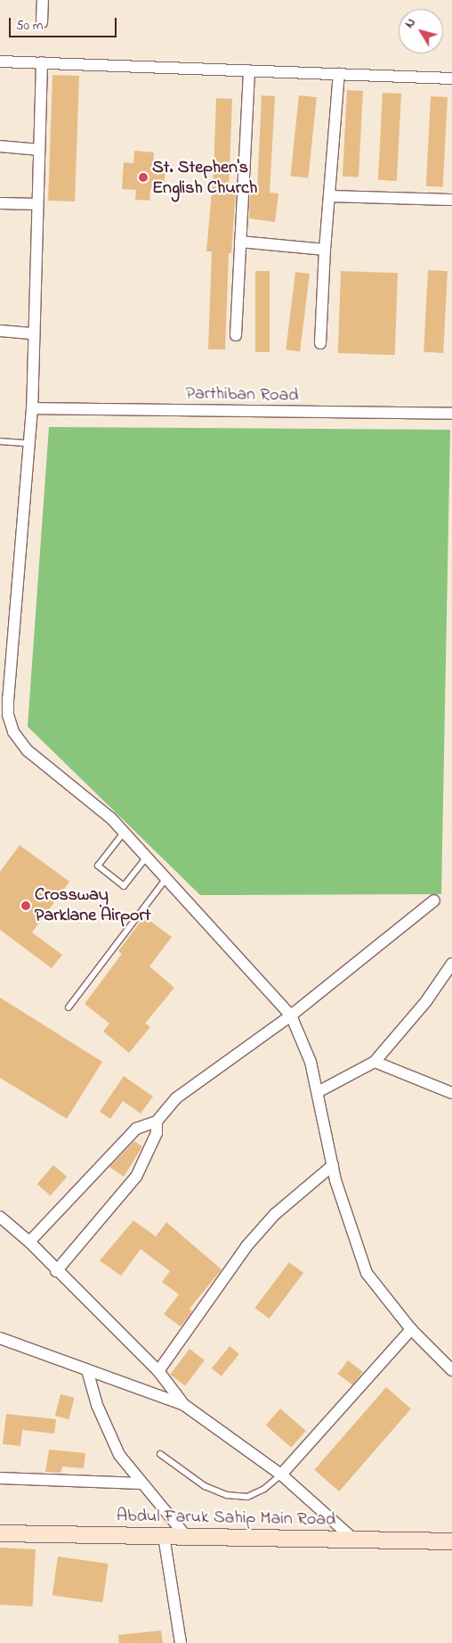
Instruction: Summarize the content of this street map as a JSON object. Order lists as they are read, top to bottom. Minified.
{"streets":{"street":["Parthiban Road","Abdul Faruk Sahip Main Road"]},"places":["St. Stephen's English Church","Crossway Parklane Airport"],"scale_bar":"50 m","north":"top left"}
